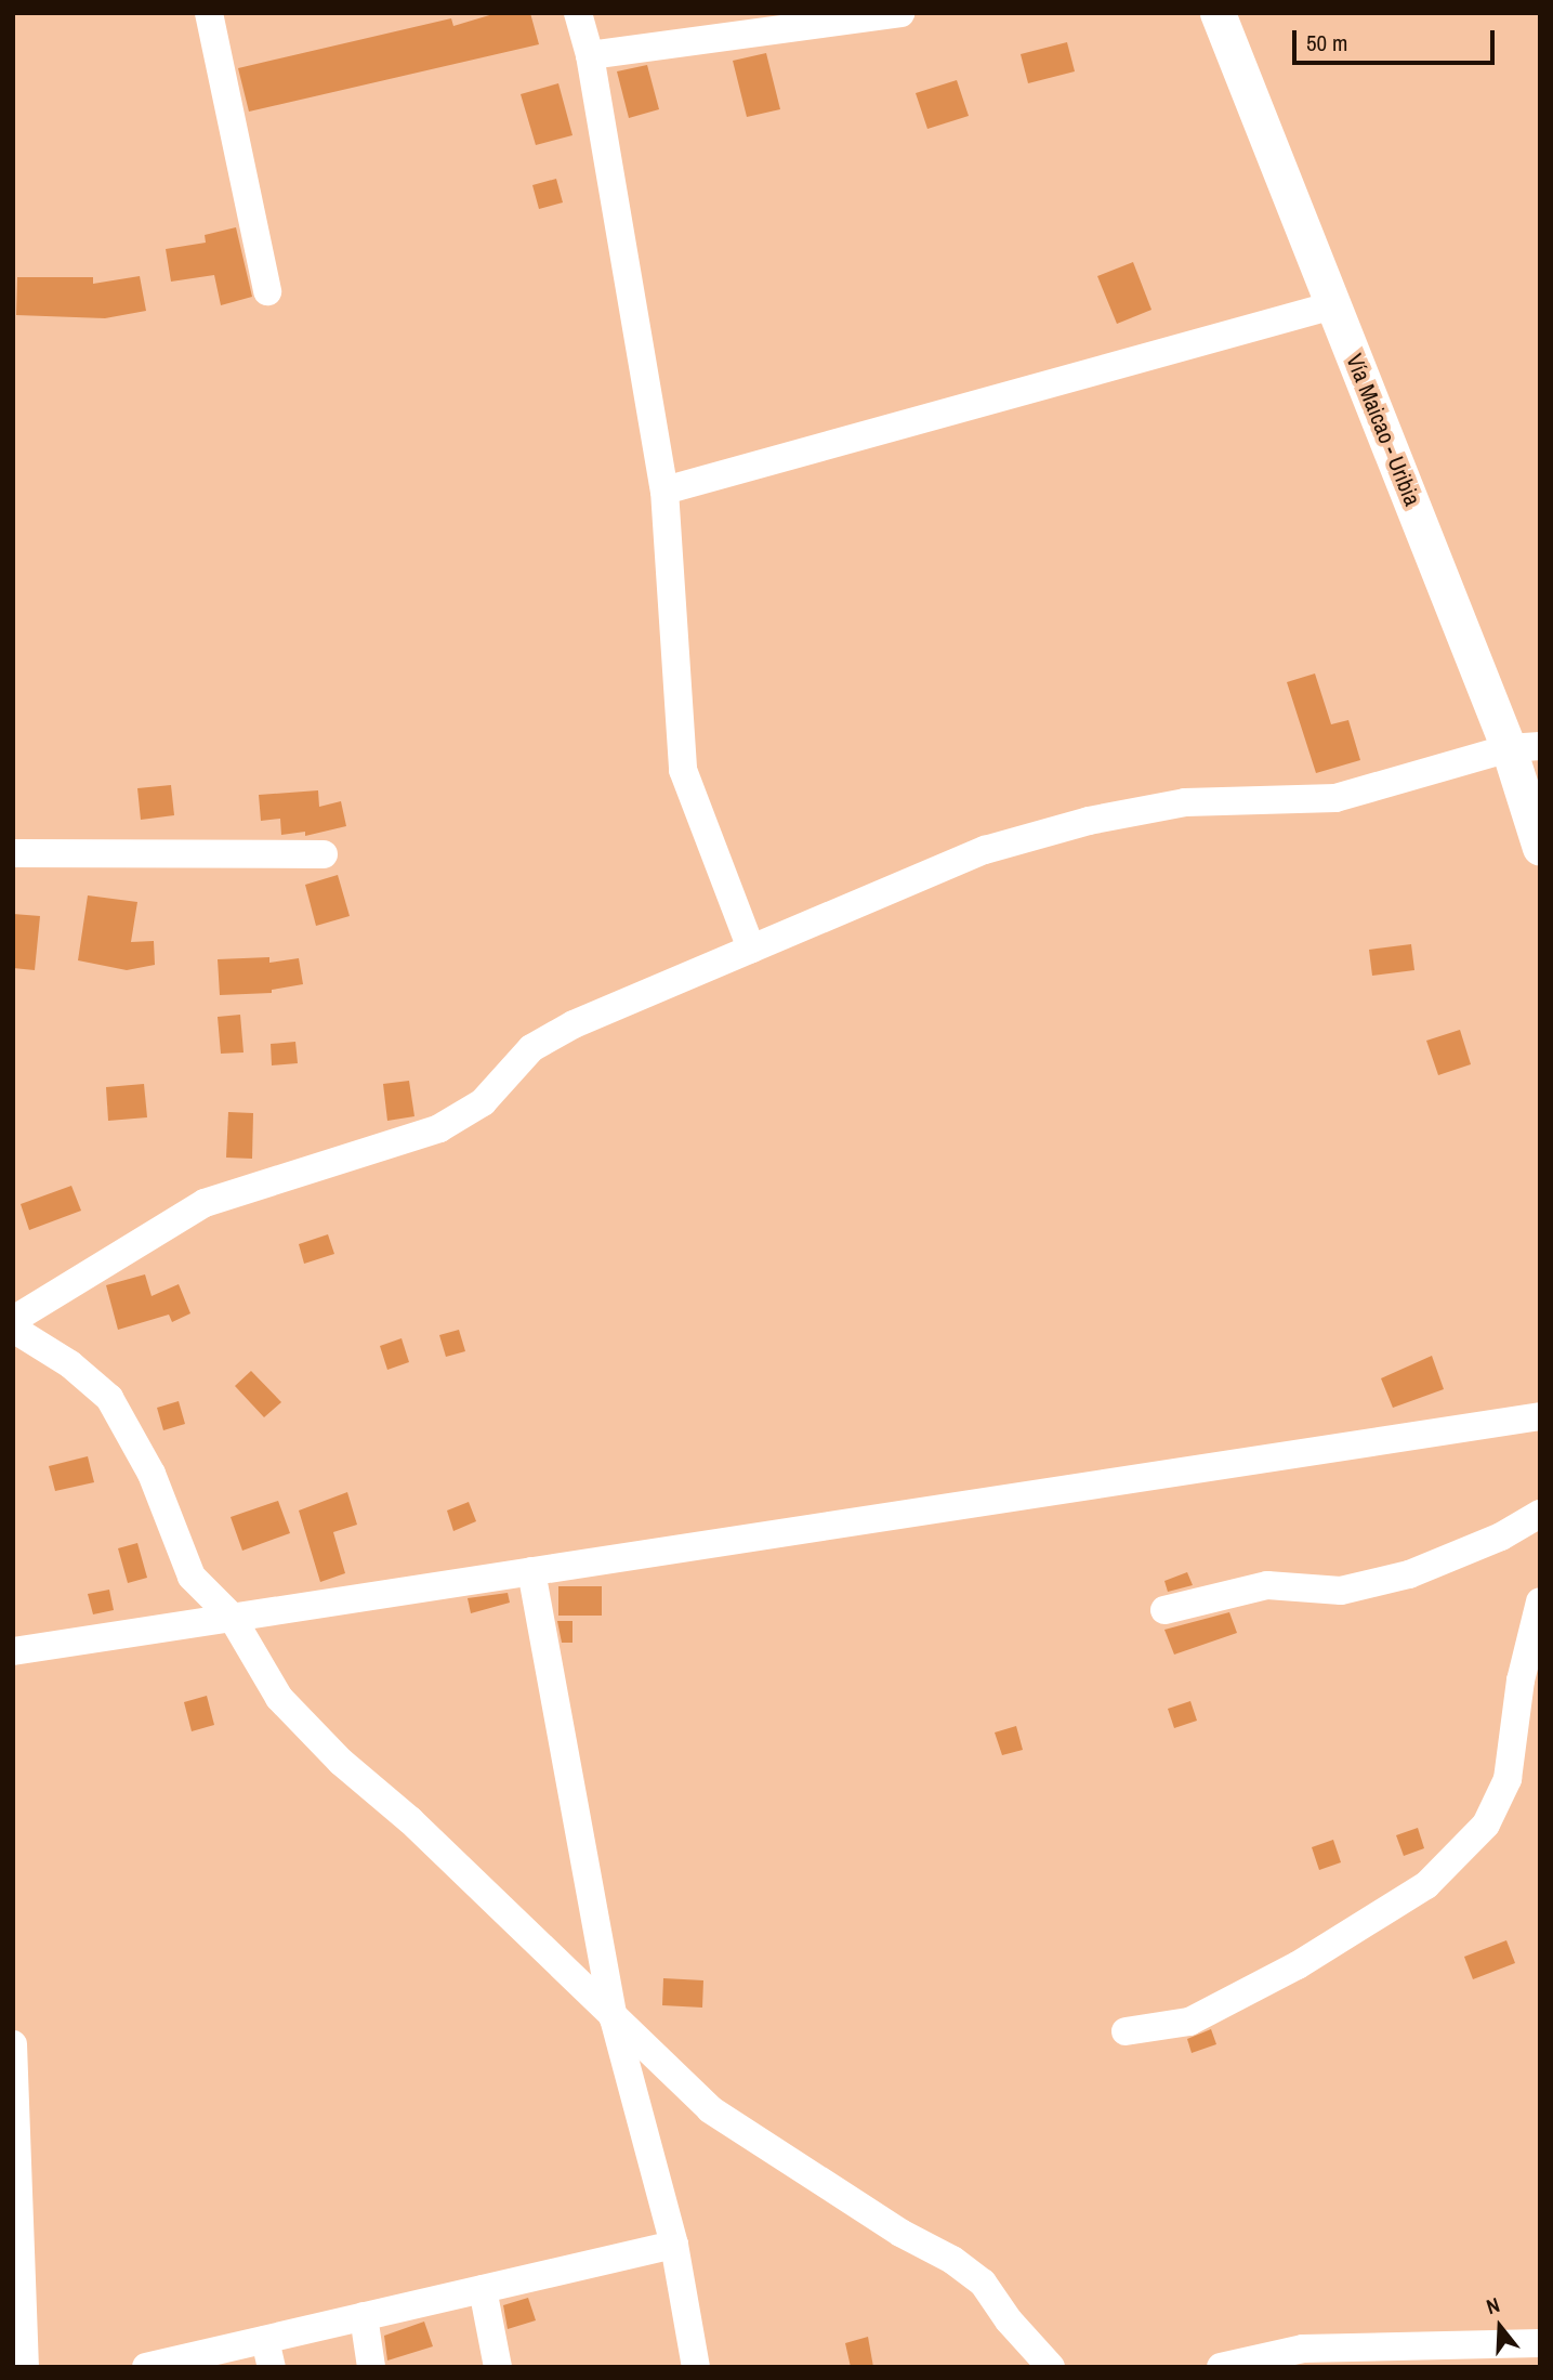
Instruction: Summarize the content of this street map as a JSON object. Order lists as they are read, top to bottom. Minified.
{"streets":{"street":["Vía Maicao - Uribia"]},"scale_bar":"50 m","north":"top"}
